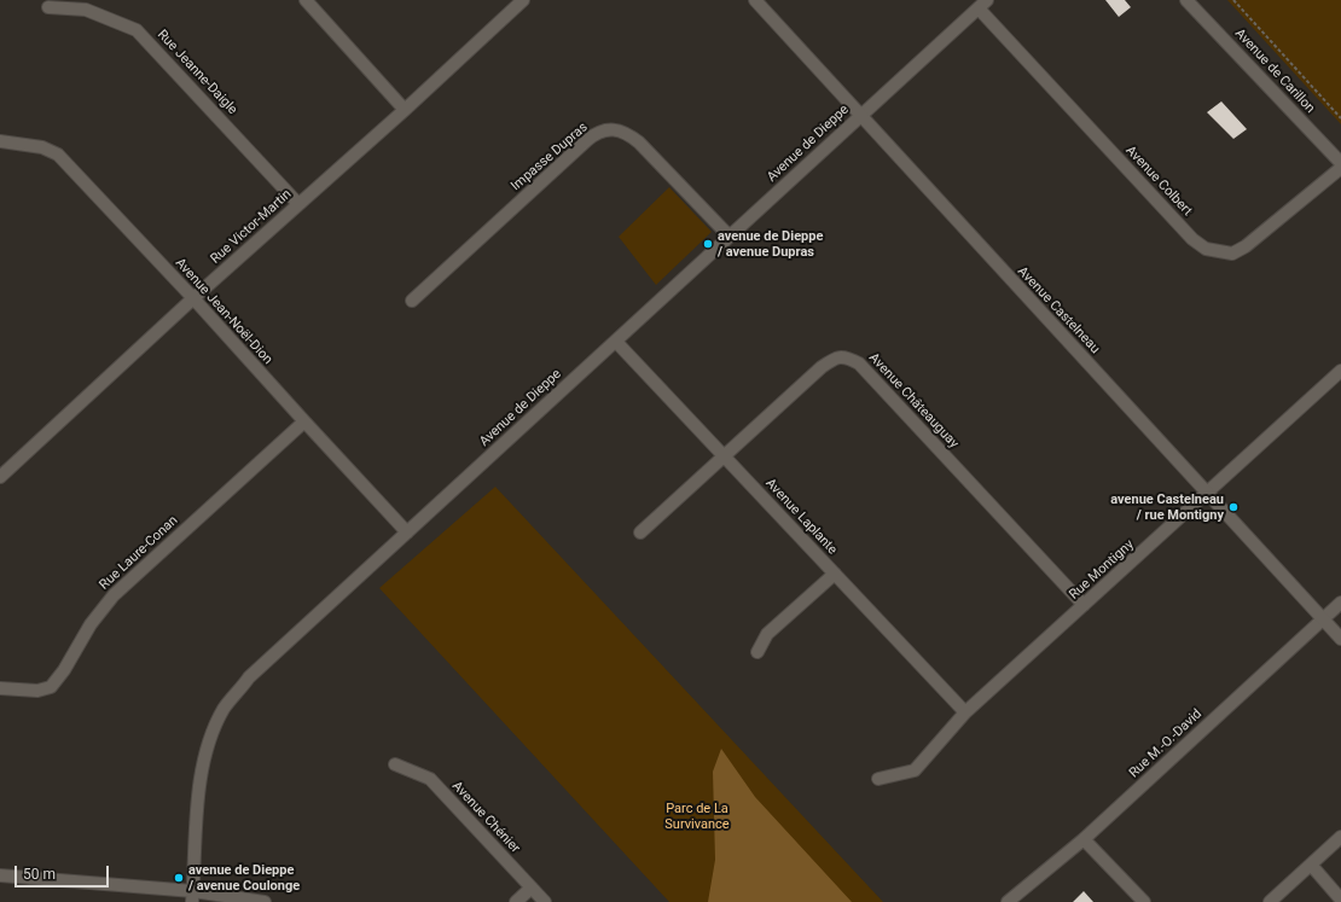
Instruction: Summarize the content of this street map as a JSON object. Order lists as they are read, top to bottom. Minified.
{"streets":{"street":["Avenue de Carillon","Rue Jeanne-Daigle","Avenue de Dieppe","Impasse Dupras","Avenue Colbert","Rue Victor-Martin","Avenue Castelneau","Avenue Jean-Noël-Dion","Avenue Châteauguay","Avenue Laplante","Rue Laure-Conan","Rue Montigny","Rue M.-O.-David","Avenue Chénier"]},"crossings":[["Rue Jeanne-Daigle","Rue Victor-Martin"],["Avenue de Dieppe","Impasse Dupras"],["Avenue de Dieppe","Avenue Colbert"],["Avenue de Dieppe","Avenue Castelneau"],["Avenue de Dieppe","Avenue Jean-Noël-Dion"],["Avenue de Dieppe","Avenue Laplante"],["Rue Victor-Martin","Avenue Jean-Noël-Dion"],["Avenue Castelneau","Rue Montigny"],["Avenue Castelneau","Rue M.-O.-David"],["Avenue Jean-Noël-Dion","Rue Laure-Conan"],["Avenue Châteauguay","Avenue Laplante"],["Avenue Châteauguay","Rue Montigny"],["Avenue Laplante","Rue Montigny"]],"parks":["Parc de La Survivance"],"places":["avenue de Dieppe / avenue Dupras","avenue Castelneau / rue Montigny","avenue de Dieppe / avenue Coulonge"],"scale_bar":"50 m"}
